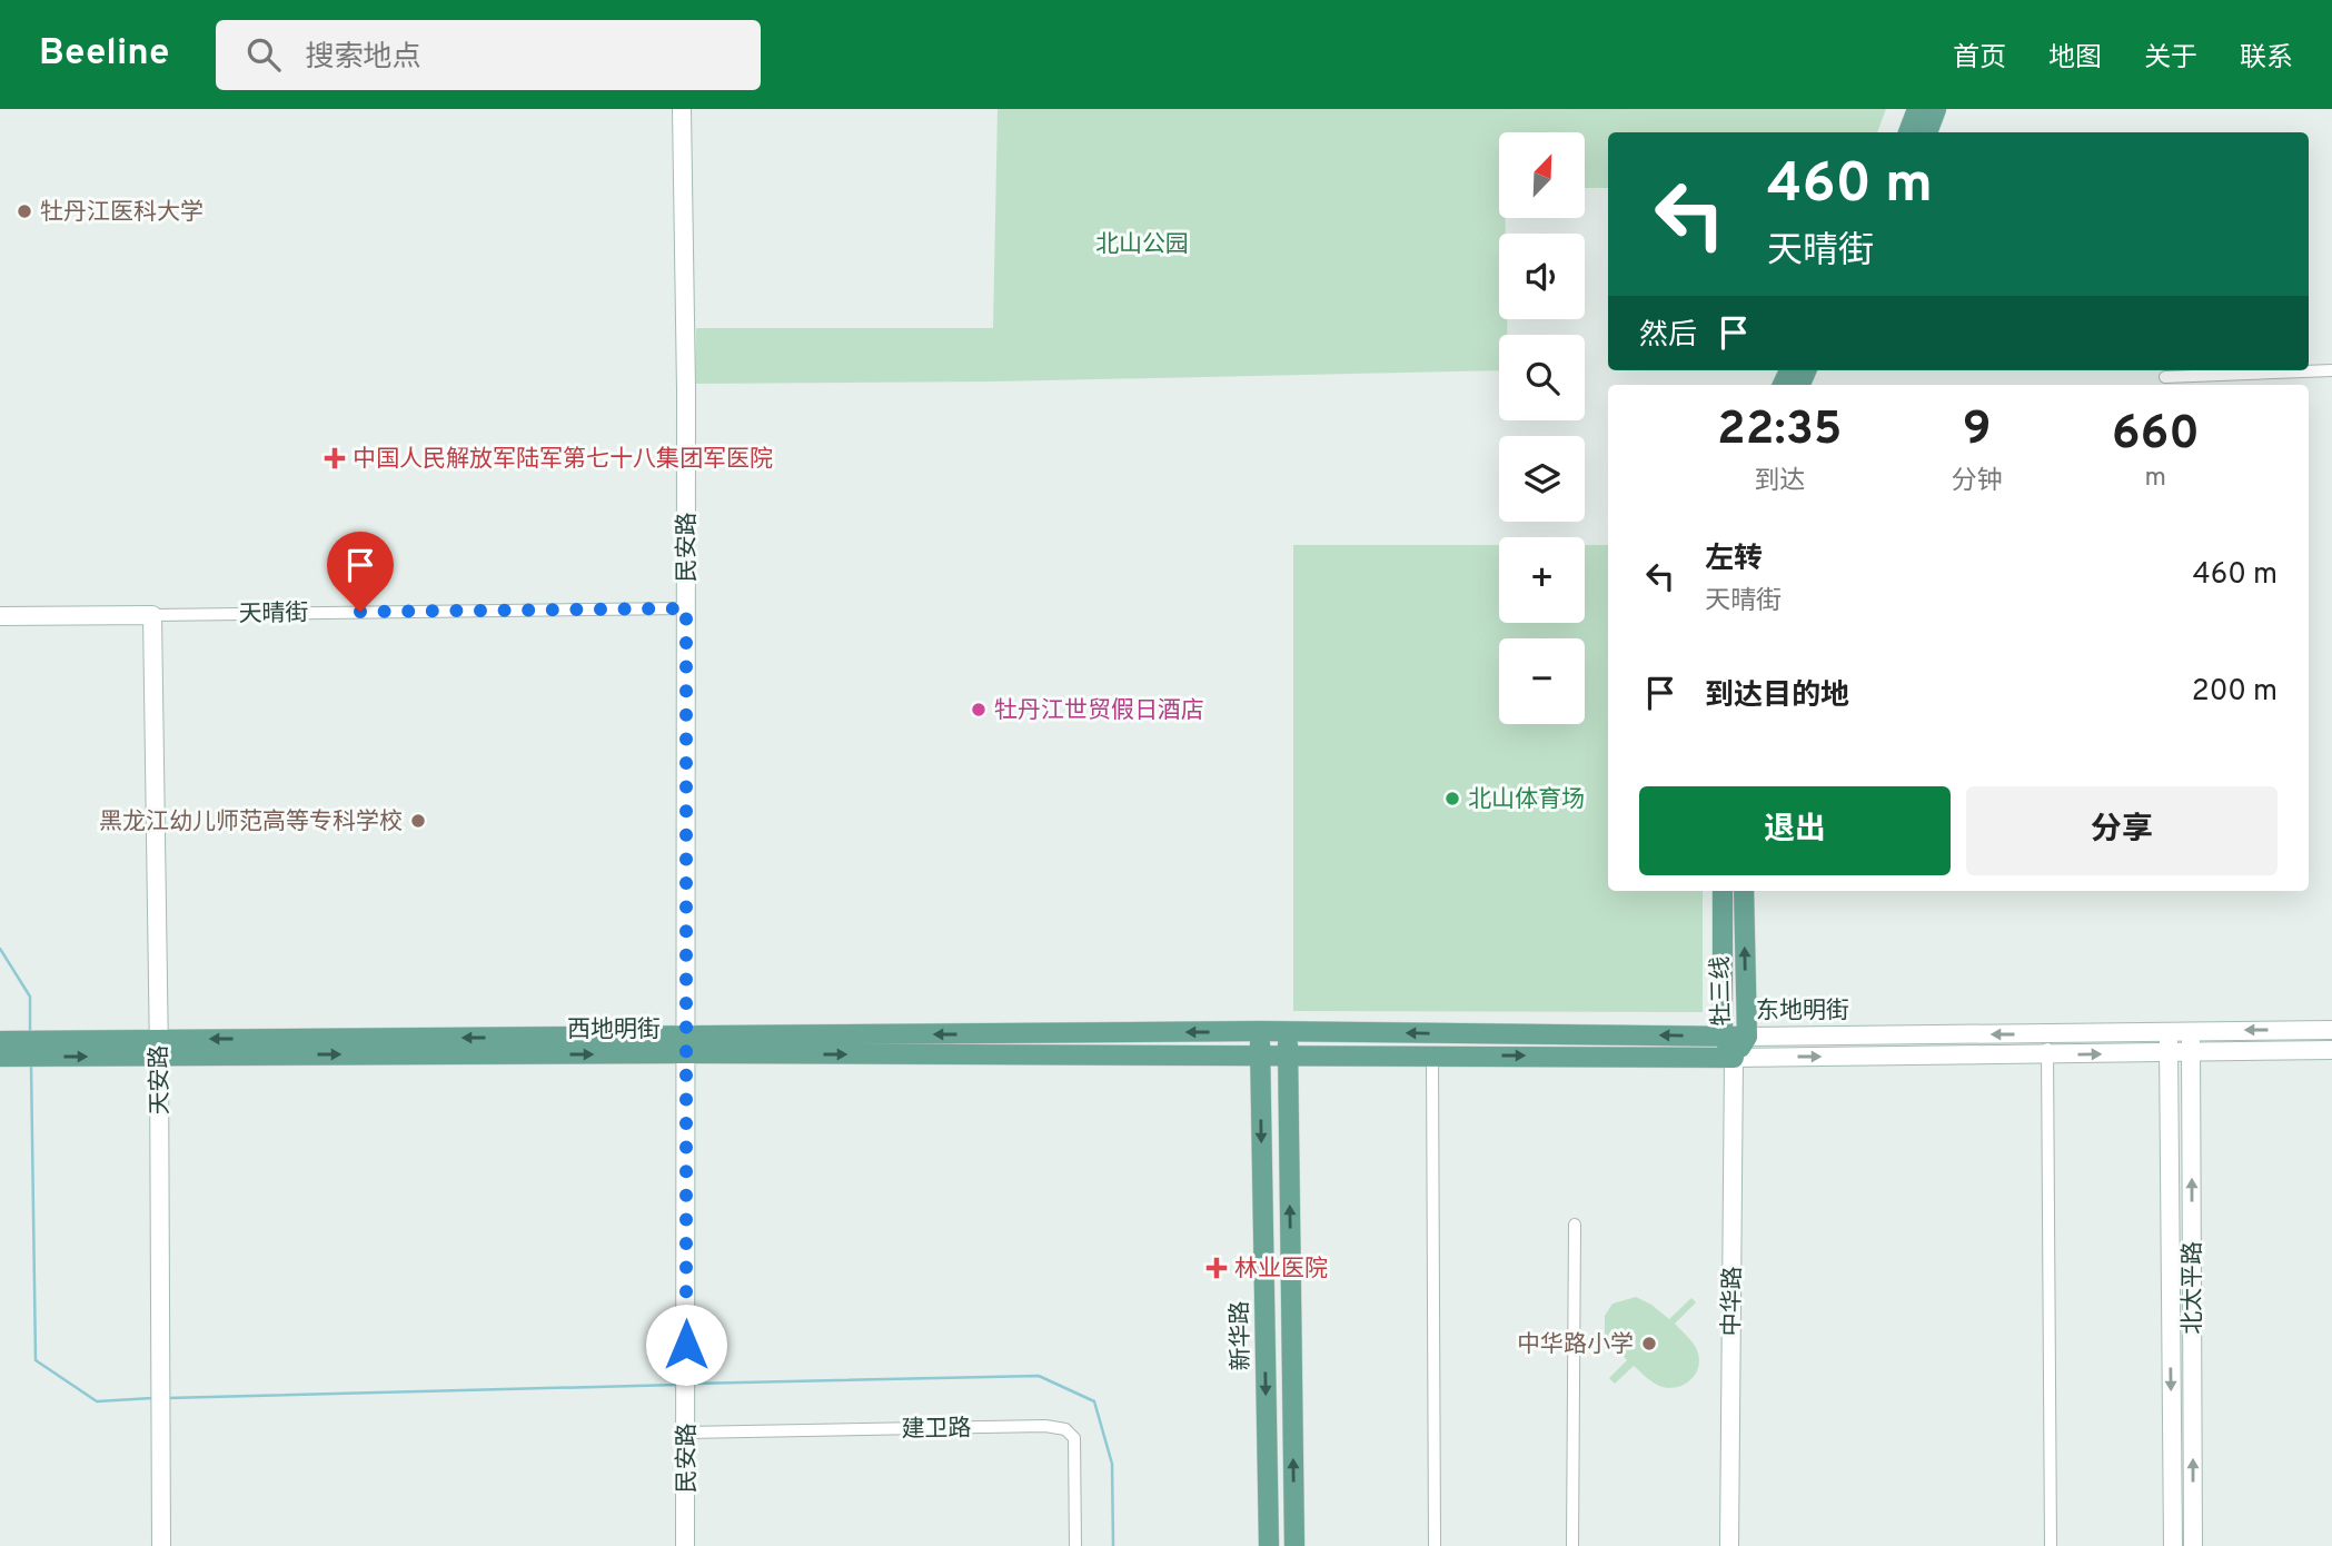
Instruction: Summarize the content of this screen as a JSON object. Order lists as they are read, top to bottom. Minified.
{"streets":{"main road":["牡三线","东地明街","西地明街","新华路"],"street":["民安路","天晴街","天安路","北太平路","中华路","建卫路"]},"crossings":[["民安路","天晴街"],["民安路","西地明街"],["民安路","建卫路"],["天晴街","天安路"],["牡三线","东地明街"],["牡三线","中华路"],["东地明街","西地明街"],["东地明街","北太平路"],["东地明街","中华路"],["东地明街","新华路"],["西地明街","天安路"],["西地明街","新华路"]],"parks":["北山公园"],"places":{"other":["牡丹江医科大学","牡丹江世贸假日酒店","北山体育场","黑龙江幼儿师范高等专科学校","中华路小学"],"health":["中国人民解放军陆军第七十八集团军医院","林业医院"]},"north":"top right","page":{"header":"Beeline","search":"搜索地点","nav":["首页","地图","关于","联系"],"map_buttons":["+","−"],"turn":["460 m","天晴街"],"then":"然后","eta":["22:35","到达","9","分钟","660","m"],"list":[{"name":"左转","note":"天晴街","value":"460 m"},{"name":"到达目的地","value":"200 m"}],"buttons":["退出","分享"]}}
